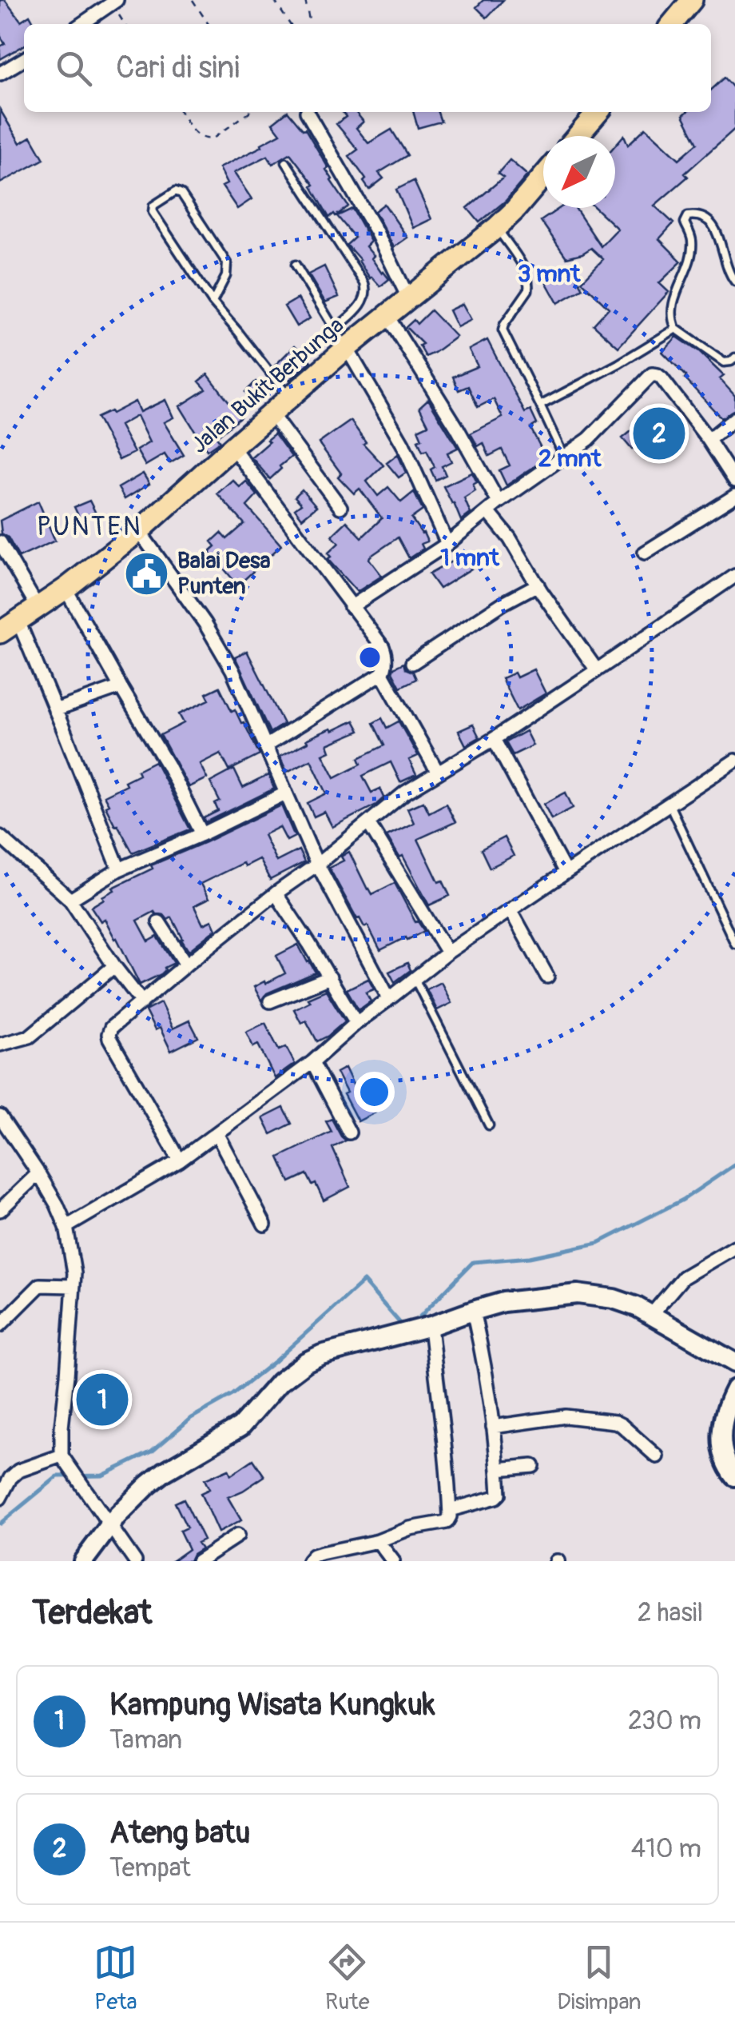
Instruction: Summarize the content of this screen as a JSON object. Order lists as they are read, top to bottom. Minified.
{"streets":{"main road":["Jalan Bukit Berbunga"]},"districts":["PUNTEN"],"places":{"public building":["Balai Desa Punten"]},"north":"bottom left","page":{"search":"Cari di sini","pins":["2","1"],"heading":["Terdekat","2 hasil"],"list":[{"mark":"1","name":"Kampung Wisata Kungkuk","note":"Taman","value":"230 m"},{"mark":"2","name":"Ateng batu","note":"Tempat","value":"410 m"}],"nav":["Peta","Rute","Disimpan"]},"rings":["3 mnt","2 mnt","1 mnt"]}
